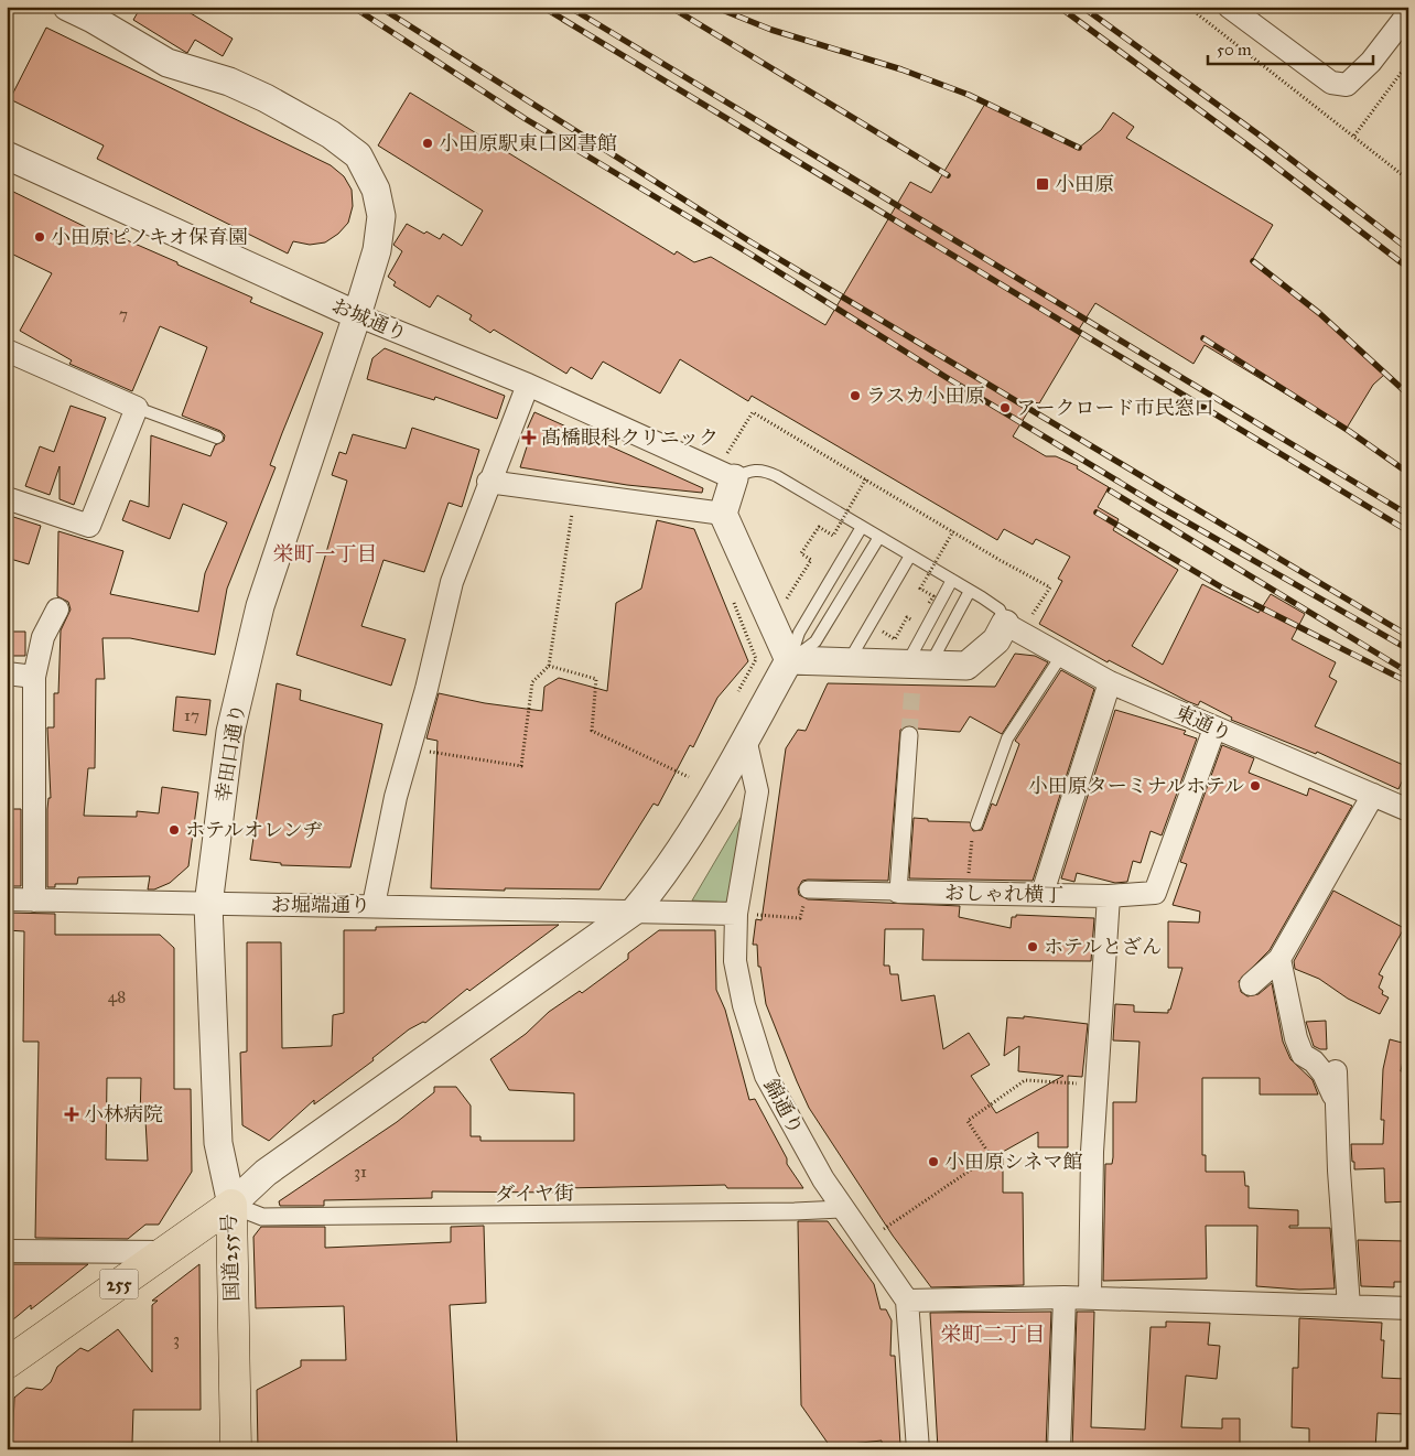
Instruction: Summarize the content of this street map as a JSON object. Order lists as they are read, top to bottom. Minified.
{"streets":{"highway":["国道255号","255"],"street":["お城通り","東通り","幸田口通り","おしゃれ横丁","お堀端通り","錦通り","ダイヤ街"]},"crossings":[["お城通り","幸田口通り"],["東通り","おしゃれ横丁"],["幸田口通り","お堀端通り"],["幸田口通り","ダイヤ街"],["幸田口通り","国道255号"],["お堀端通り","錦通り"],["錦通り","ダイヤ街"],["ダイヤ街","国道255号"]],"districts":["栄町一丁目","栄町二丁目"],"places":{"other":["小田原駅東口図書館","小田原ピノキオ保育園","ラスカ小田原","アークロード市民窓口","小田原ターミナルホテル","ホテルオレンヂ","ホテルとざん","小田原シネマ館"],"transit":["小田原"],"health":["髙橋眼科クリニック","小林病院"]},"house_numbers":["7","17","48","31","3"],"scale_bar":"50 m"}
